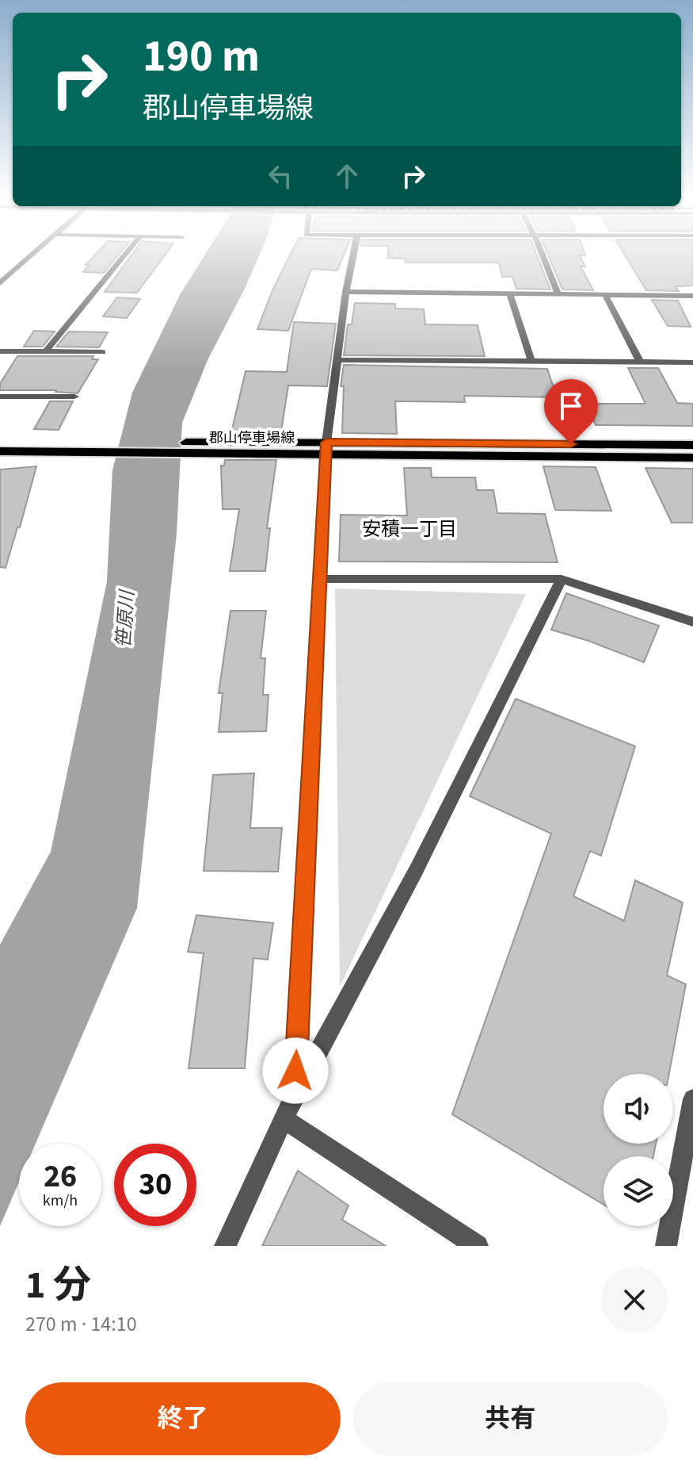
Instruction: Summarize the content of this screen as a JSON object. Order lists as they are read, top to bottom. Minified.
{"streets":{"main road":["郡山停車場線"]},"districts":["安積一丁目"],"water":["笹原川"],"page":{"turn":["190 m","郡山停車場線"],"speed":"26 km/h","limit":"30","heading":["1 分","270 m · 14:10"],"buttons":["終了","共有"]}}
